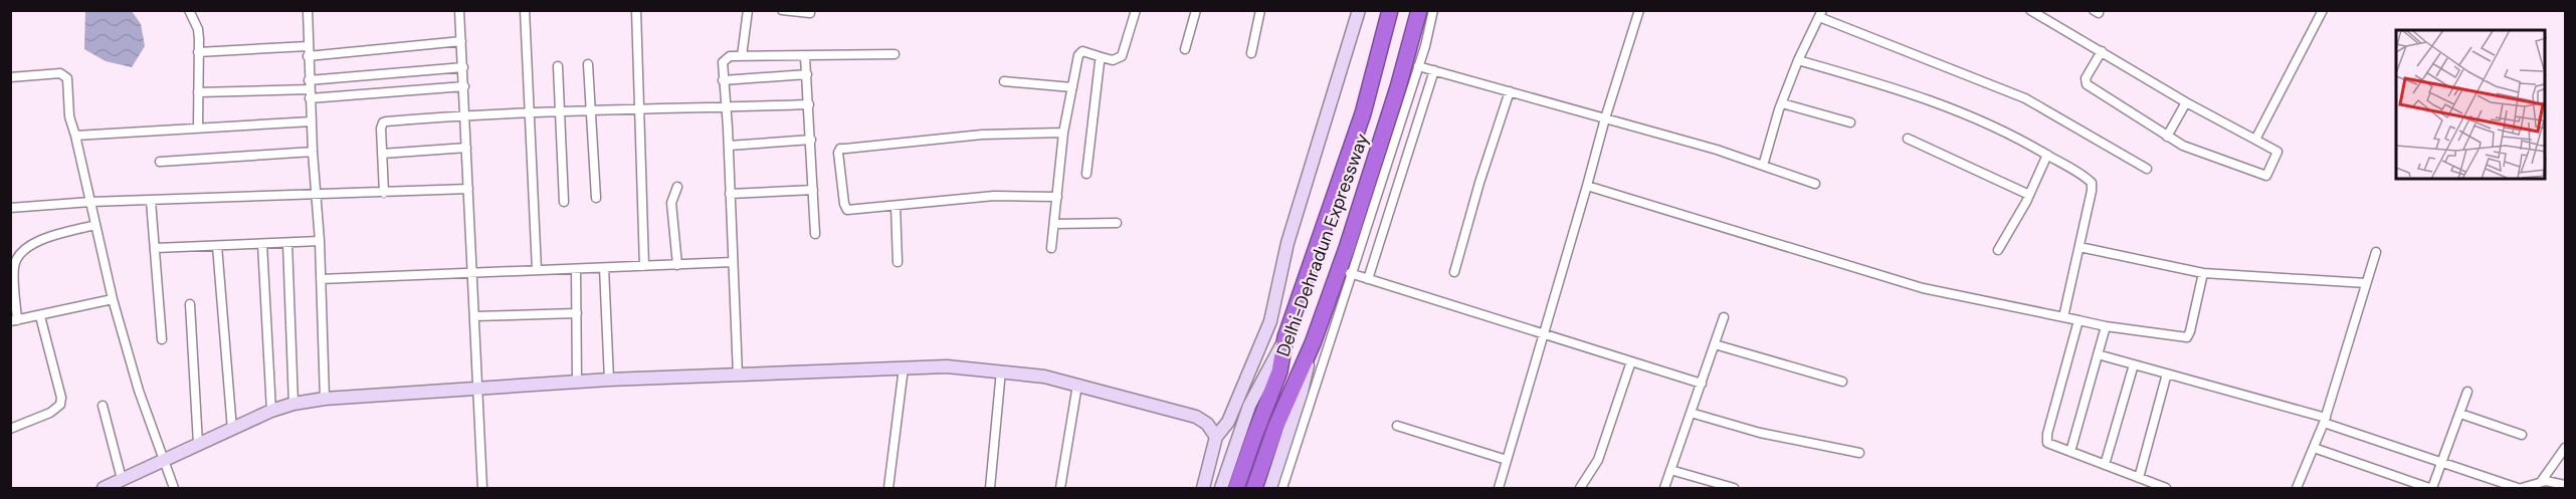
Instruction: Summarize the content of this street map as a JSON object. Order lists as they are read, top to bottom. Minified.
{"streets":{"highway":["Delhi-Dehradun Expressway"]}}
